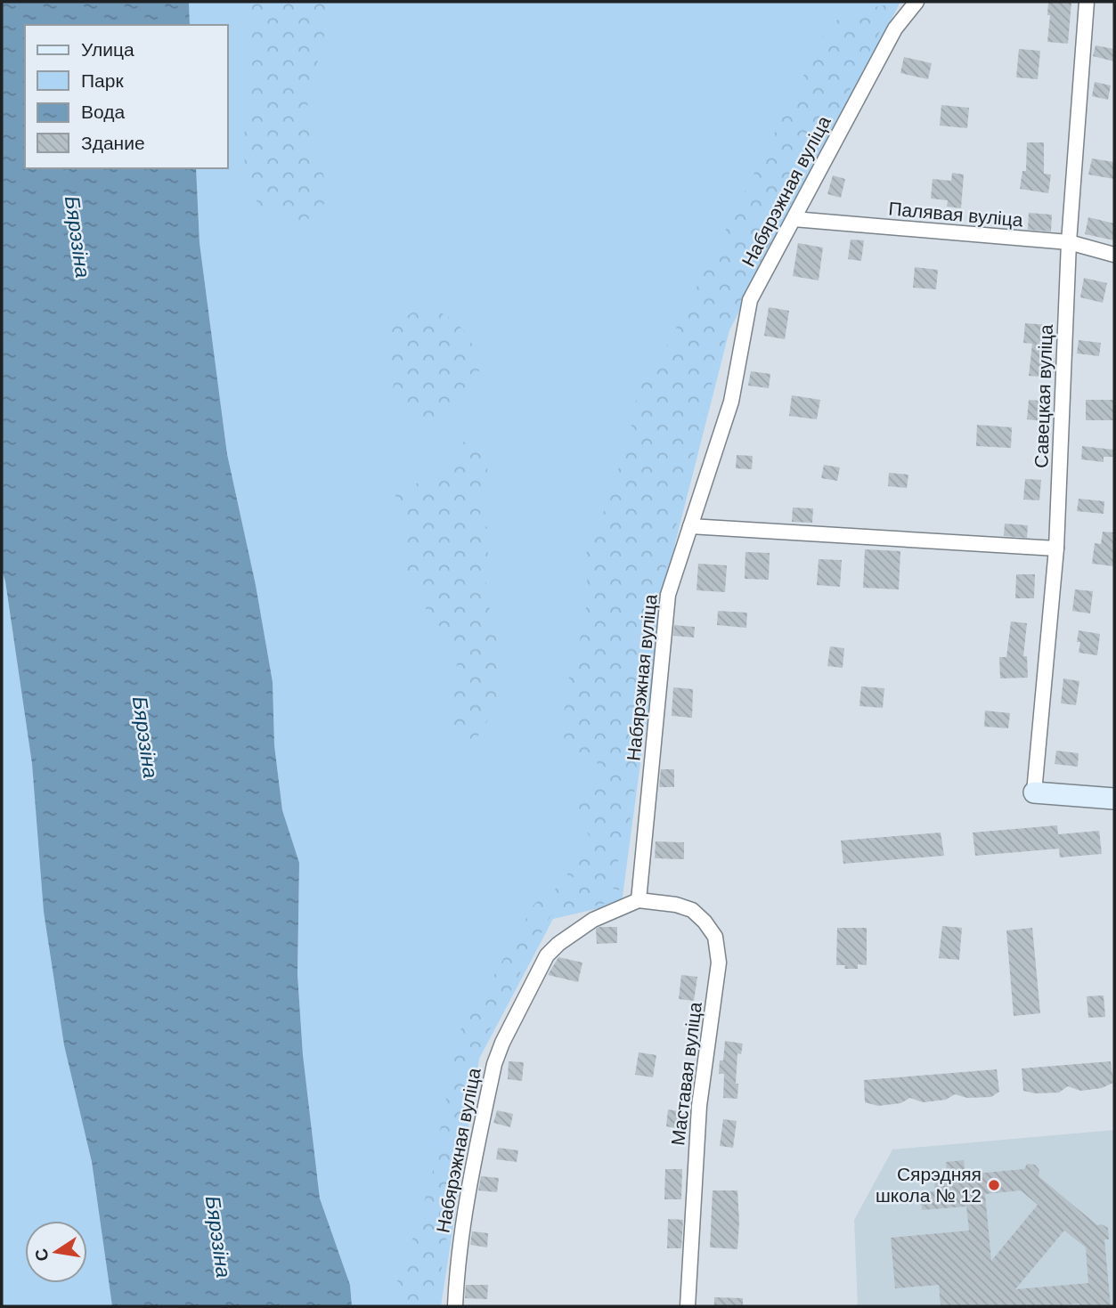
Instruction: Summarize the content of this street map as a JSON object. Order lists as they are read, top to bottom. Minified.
{"streets":{"street":["Набярэжная вуліца","Палявая вуліца","Савецкая вуліца","Маставая вуліца"]},"crossings":[["Набярэжная вуліца","Палявая вуліца"],["Набярэжная вуліца","Маставая вуліца"],["Палявая вуліца","Савецкая вуліца"]],"water":["Бярэзіна"],"places":["Сярэдняя школа № 12"],"legend":["Улица","Парк","Вода","Здание"],"north":"left"}
